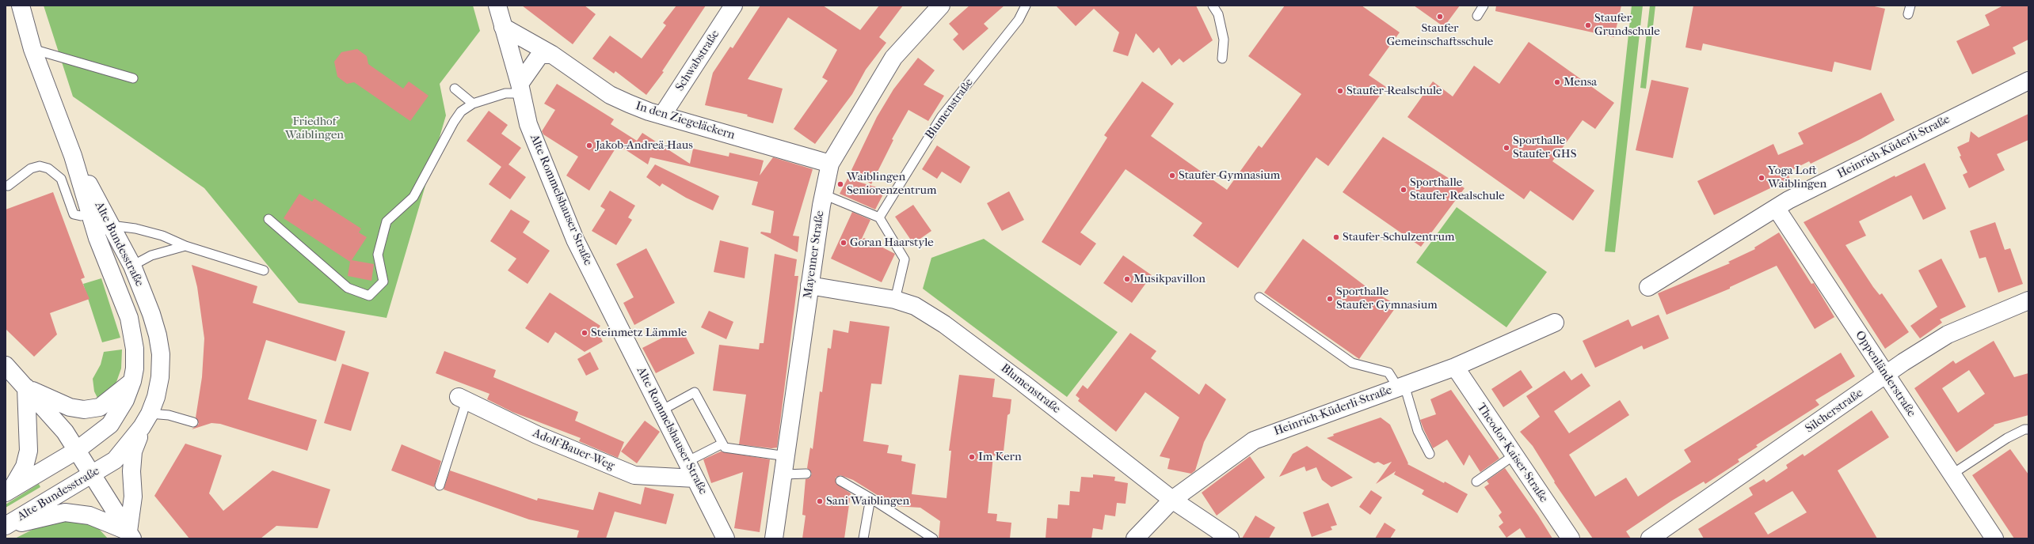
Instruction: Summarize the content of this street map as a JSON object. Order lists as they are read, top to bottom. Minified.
{"streets":{"street":["Schwabstraße","Blumenstraße","In den Ziegeläckern","Heinrich-Küderli-Straße","Alte Rommelshauser Straße","Alte Bundesstraße","Mayenner Straße","Oppenländerstraße","Silcherstraße","Adolf-Bauer-Weg","Theodor-Kaiser-Straße"]},"crossings":[["Schwabstraße","In den Ziegeläckern"],["Blumenstraße","Heinrich-Küderli-Straße"],["Blumenstraße","Mayenner Straße"],["In den Ziegeläckern","Alte Rommelshauser Straße"],["In den Ziegeläckern","Mayenner Straße"],["Heinrich-Küderli-Straße","Oppenländerstraße"],["Heinrich-Küderli-Straße","Theodor-Kaiser-Straße"],["Alte Rommelshauser Straße","Adolf-Bauer-Weg"],["Oppenländerstraße","Silcherstraße"]],"parks":["Friedhof Waiblingen"],"places":["Staufer Gemeinschaftsschule","Staufer Grundschule","Mensa","Staufer-Realschule","Jakob-Andreä-Haus","Sporthalle Staufer GHS","Staufer-Gymnasium","Yoga Loft Waiblingen","Waiblingen Seniorenzentrum","Sporthalle Staufer Realschule","Staufer-Schulzentrum","Goran Haarstyle","Musikpavillon","Sporthalle Staufer Gymnasium","Steinmetz Lämmle","Im Kern","Sani Waiblingen"]}
